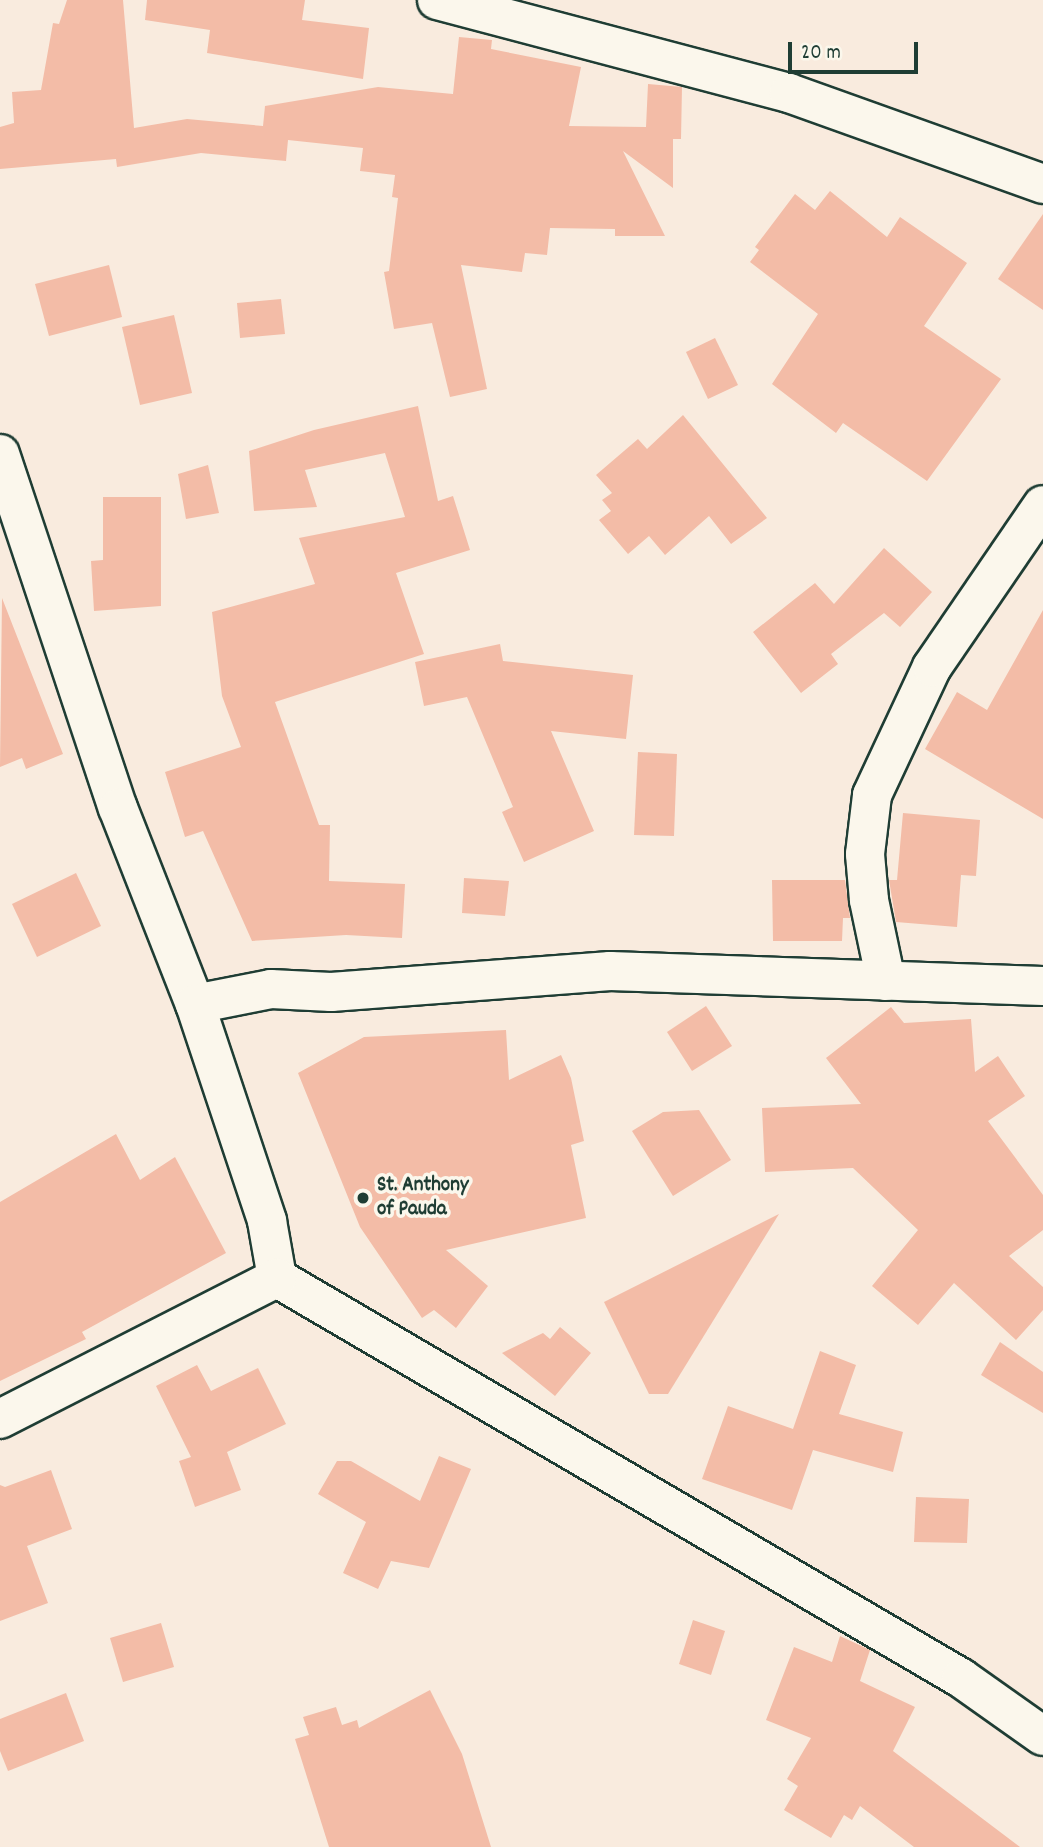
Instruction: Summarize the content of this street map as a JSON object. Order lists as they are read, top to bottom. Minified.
{"places":["St. Anthony of Pauda"],"scale_bar":"20 m"}
